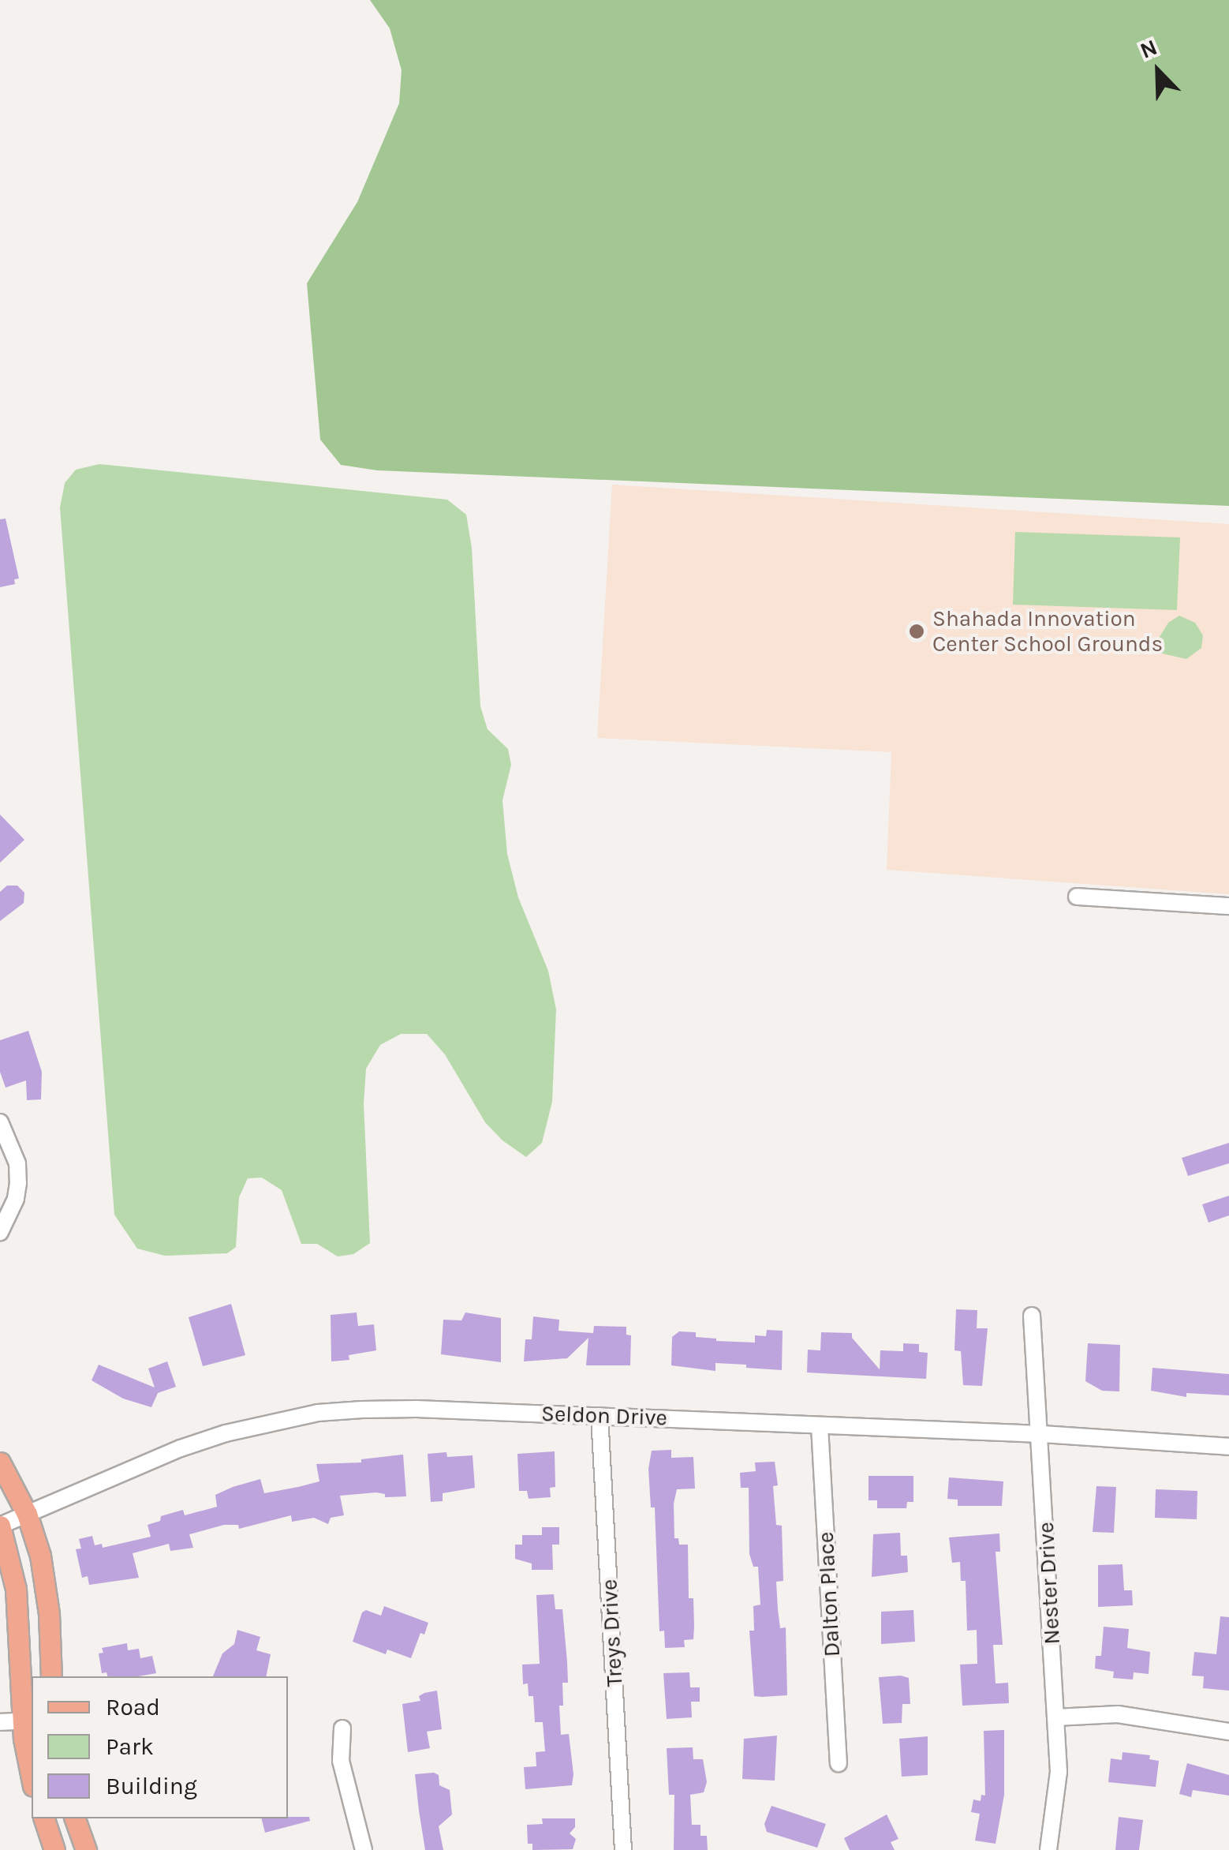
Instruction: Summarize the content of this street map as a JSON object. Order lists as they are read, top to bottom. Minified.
{"streets":{"street":["Seldon Drive","Nester Drive","Dalton Place","Treys Drive"]},"crossings":[["Seldon Drive","Nester Drive"],["Seldon Drive","Dalton Place"],["Seldon Drive","Treys Drive"]],"places":["Shahada Innovation Center School Grounds"],"legend":["Road","Park","Building"],"north":"top left"}
